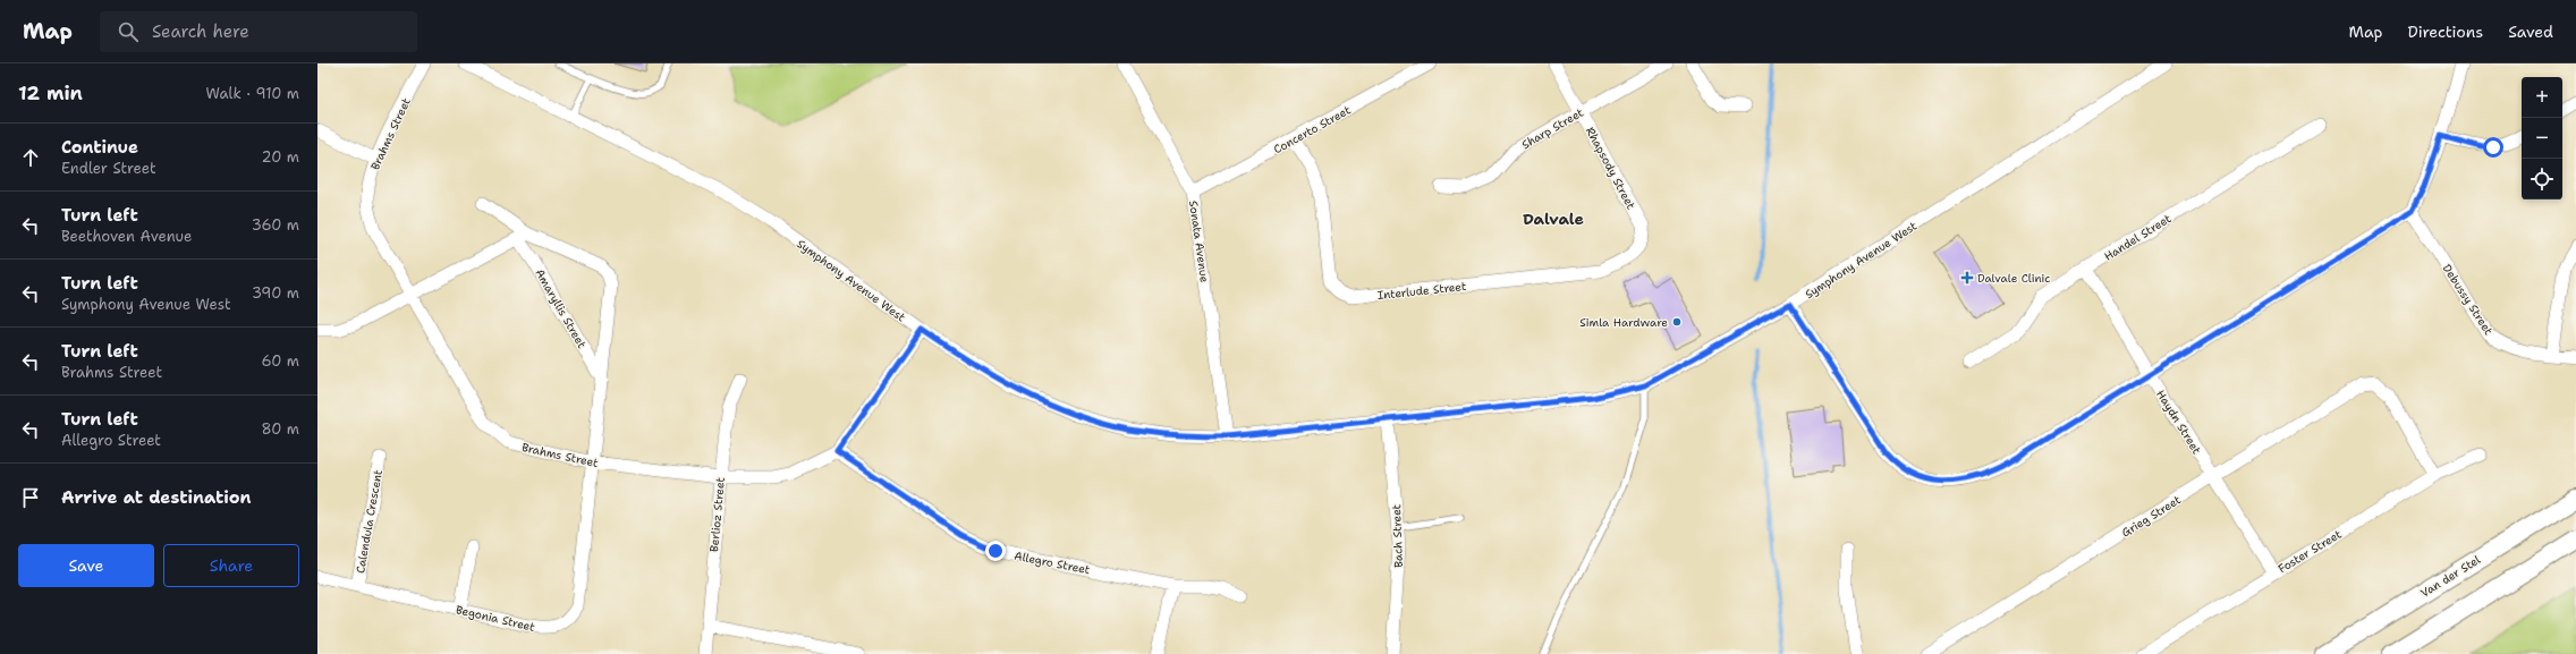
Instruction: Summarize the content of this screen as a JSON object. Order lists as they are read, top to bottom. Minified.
{"streets":{"main road":["Van der Stel"],"street":["Sharp Street","Concerto Street","Brahms Street","Rhapsody Street","Handel Street","Sonata Avenue","Symphony Avenue West","Interlude Street","Debussy Street","Amaryllis Street","Haydn Street","Berlioz Street","Grieg Street","Calendula Crescent","Bach Street","Foster Street","Allegro Street","Begonia Street"]},"crossings":[["Sharp Street","Rhapsody Street"],["Concerto Street","Sonata Avenue"],["Concerto Street","Interlude Street"],["Brahms Street","Symphony Avenue West"],["Brahms Street","Amaryllis Street"],["Brahms Street","Berlioz Street"],["Brahms Street","Allegro Street"],["Brahms Street","Begonia Street"],["Rhapsody Street","Interlude Street"],["Handel Street","Haydn Street"],["Sonata Avenue","Symphony Avenue West"],["Symphony Avenue West","Bach Street"],["Amaryllis Street","Begonia Street"],["Haydn Street","Grieg Street"],["Haydn Street","Foster Street"],["Grieg Street","Foster Street"],["Calendula Crescent","Begonia Street"]],"districts":["Dalvale"],"places":{"health":["Dalvale Clinic"],"other":["Simla Hardware"]},"page":{"header":"Map","search":"Search here","nav":["Map","Directions","Saved"],"heading":["12 min","Walk · 910 m"],"map_buttons":["+","−"],"list":[["Continue","Endler Street","20 m"],["Turn left","Beethoven Avenue","360 m"],["Turn left","Symphony Avenue West","390 m"],["Turn left","Brahms Street","60 m"],["Turn left","Allegro Street","80 m"],"Arrive at destination"],"buttons":["Save","Share"]}}
